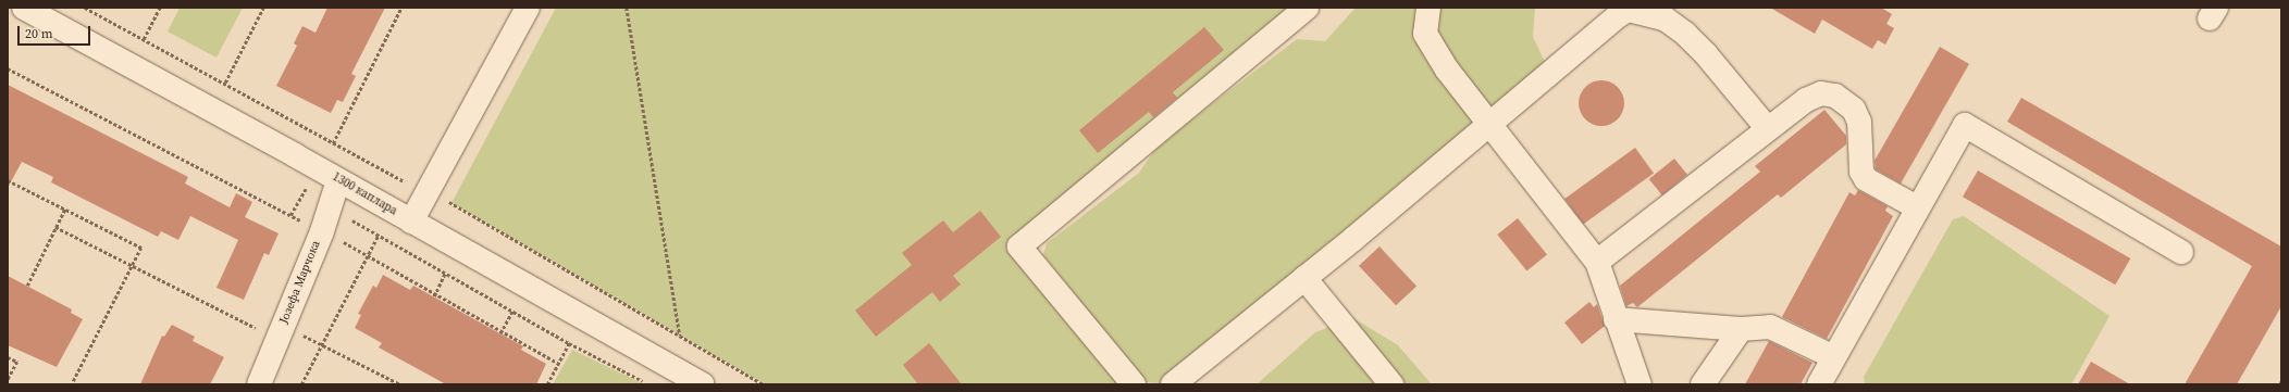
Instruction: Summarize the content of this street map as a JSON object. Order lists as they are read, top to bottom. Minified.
{"streets":{"street":["1300 каплара","Јозефа Марчока"]},"crossings":[["1300 каплара","Јозефа Марчока"]],"scale_bar":"20 m"}
